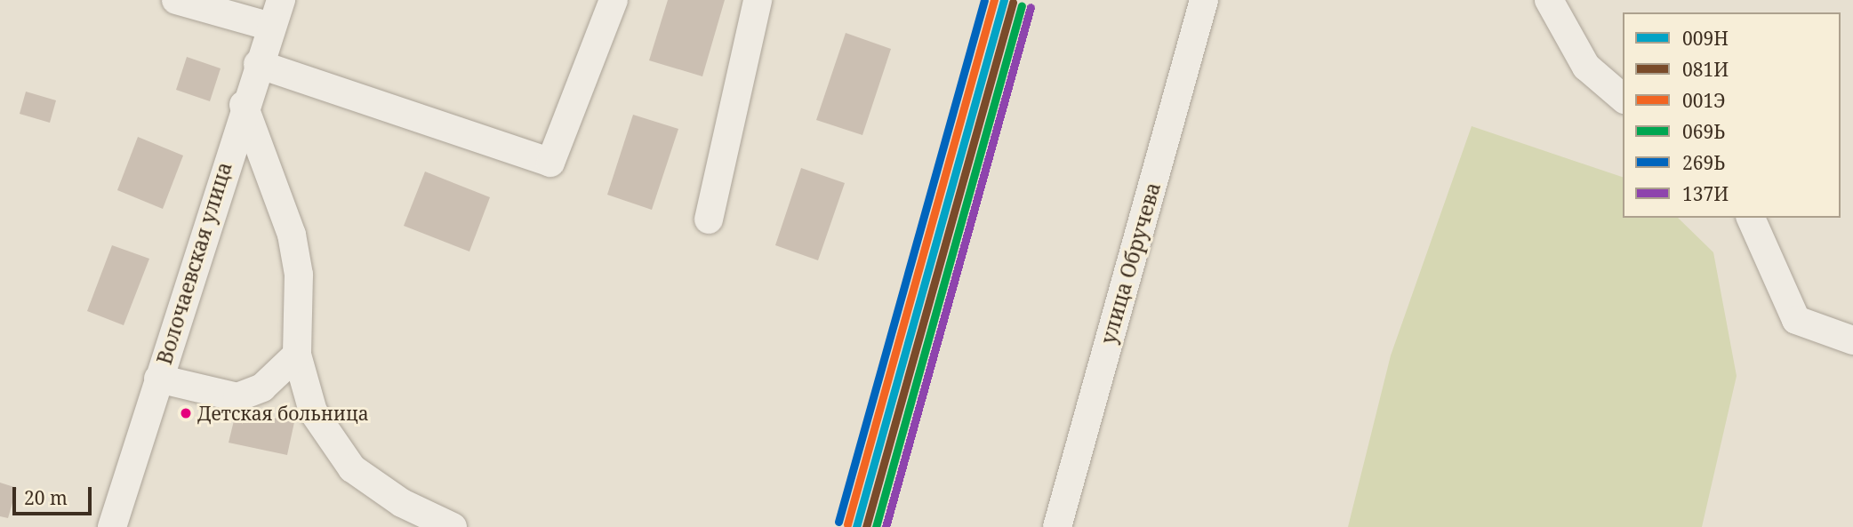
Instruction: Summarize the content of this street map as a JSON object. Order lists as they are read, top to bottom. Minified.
{"streets":{"street":["Волочаевская улица","улица Обручева"]},"places":["Детская больница"],"lines":["transit line 009Н","transit line 001Э","transit line 269Ь","transit line 081И","transit line 069Ь","transit line 137И"],"legend":["009Н","081И","001Э","069Ь","269Ь","137И"],"scale_bar":"20 m"}
